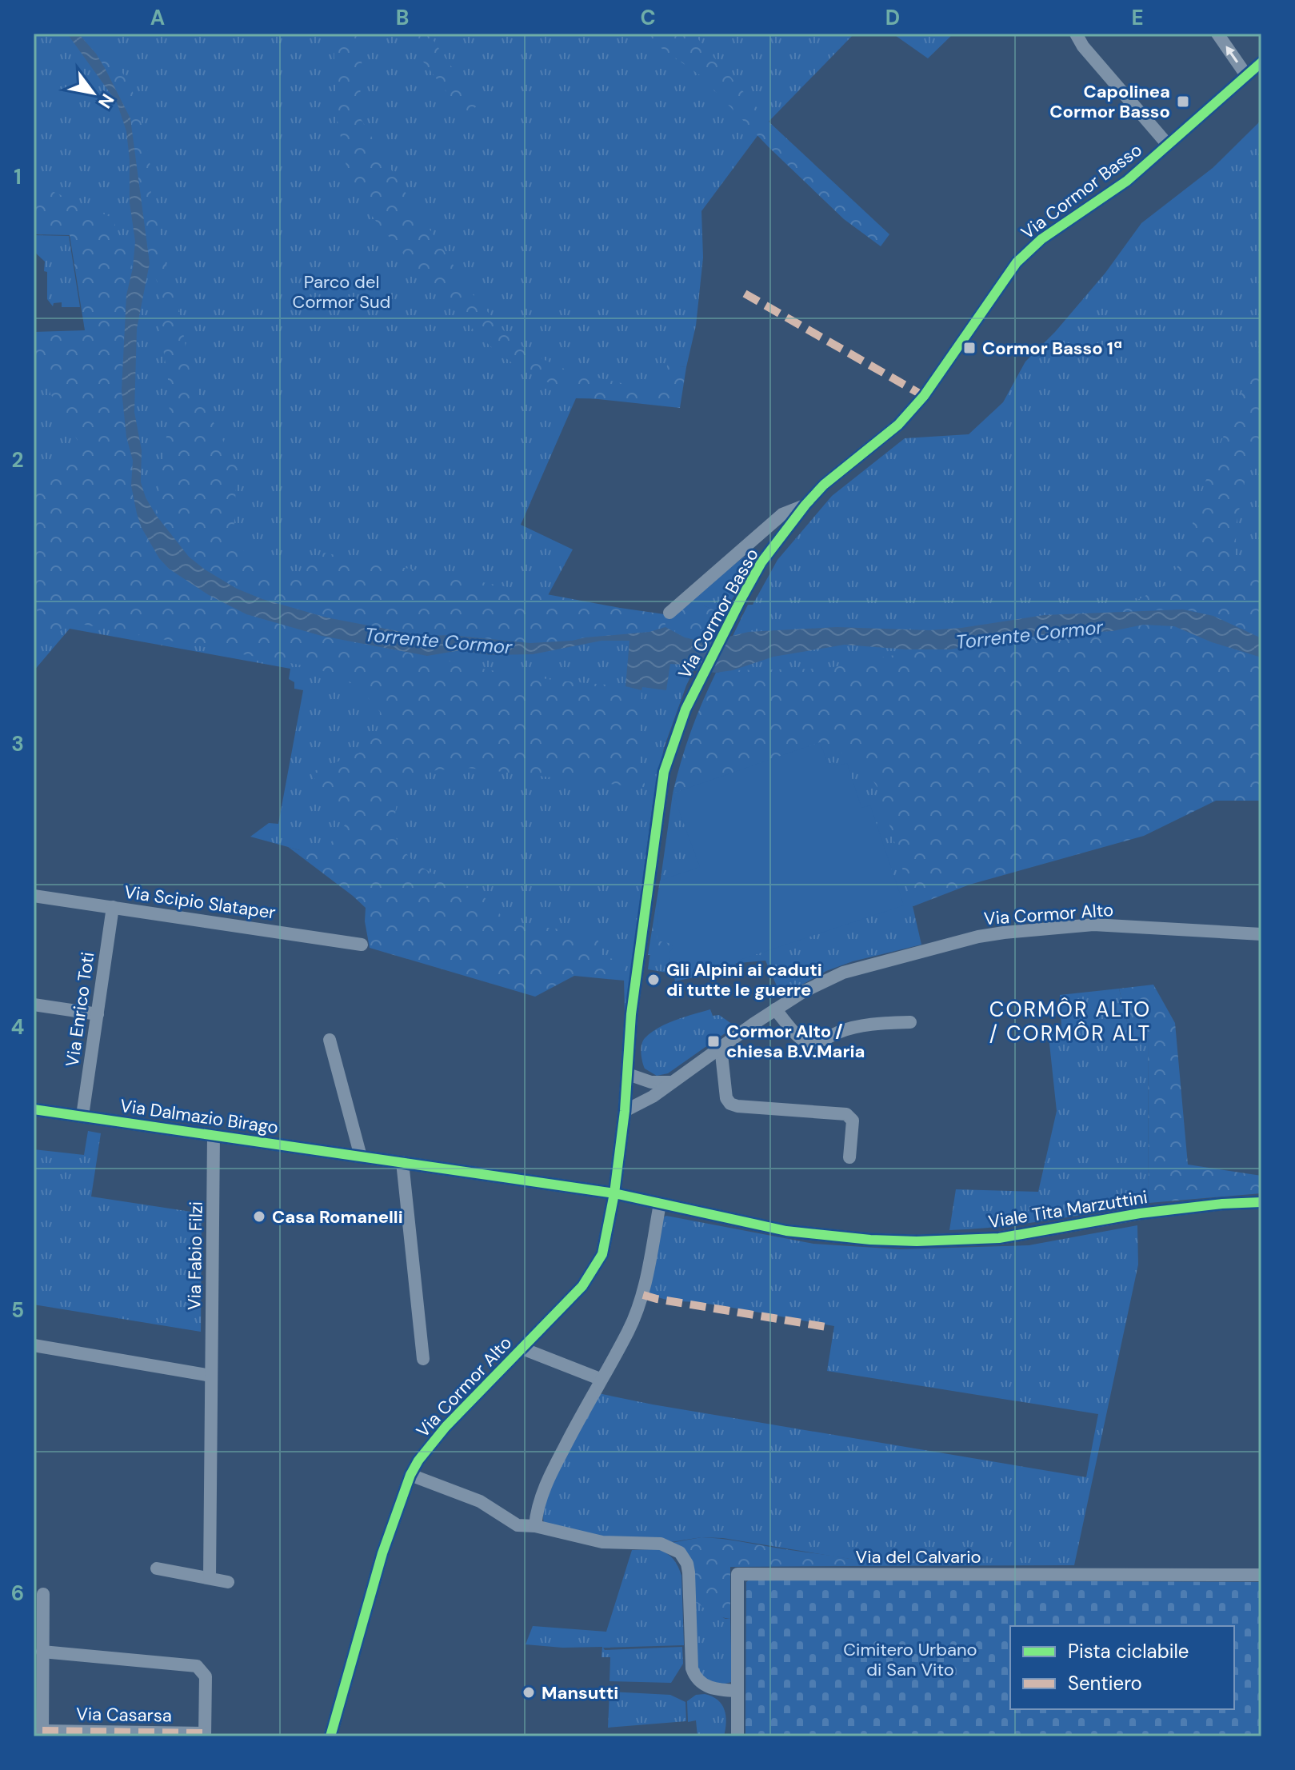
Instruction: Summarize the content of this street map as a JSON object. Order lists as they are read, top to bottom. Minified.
{"streets":{"street":["Via Cormor Basso","Via Scipio Slataper","Via Cormor Alto","Via Enrico Toti","Via Dalmazio Birago","Viale Tita Marzuttini","Via Fabio Filzi","Via del Calvario","Via Casarsa"]},"crossings":[["Via Cormor Basso","Via Cormor Alto"],["Via Scipio Slataper","Via Enrico Toti"],["Via Cormor Alto","Via Dalmazio Birago"],["Via Cormor Alto","Viale Tita Marzuttini"],["Via Enrico Toti","Via Dalmazio Birago"],["Via Dalmazio Birago","Viale Tita Marzuttini"],["Via Dalmazio Birago","Via Fabio Filzi"]],"districts":["CORMÔR ALTO / CORMÔR ALT"],"water":["Torrente Cormor"],"parks":["Parco del Cormor Sud","Cimitero Urbano di San Vito"],"places":{"transit":["Capolinea Cormor Basso","Cormor Basso 1ª","Cormor Alto / chiesa B.V.Maria"],"other":["Gli Alpini ai caduti di tutte le guerre","Casa Romanelli","Mansutti"]},"legend":["Pista ciclabile","Sentiero"],"north":"bottom right","grid":{"columns":["A","B","C","D","E"],"rows":["1","2","3","4","5","6"]}}
